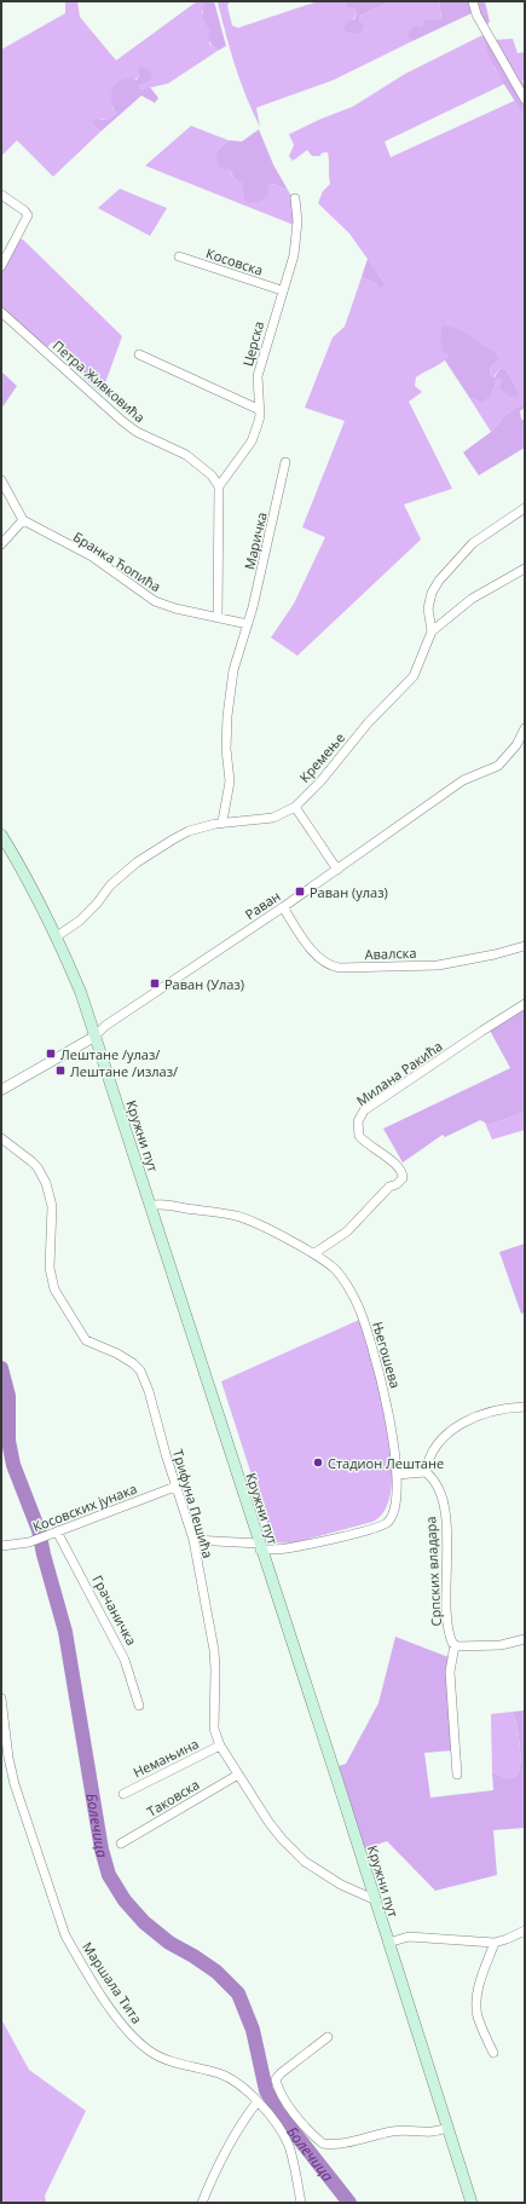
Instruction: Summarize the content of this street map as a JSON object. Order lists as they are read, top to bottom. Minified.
{"streets":{"main road":["Кружни пут"],"street":["Косовска","Церска","Петра Живковића","Маричка","Бранка Ћопића","Кремење","Раван","Авалска","Милана Ракића","Његошева","Трифуна Пешића","Косовских јунака","Српских владара","Грачаничка","Немањина","Таковска","Маршала Тита"]},"crossings":[["Косовска","Церска"],["Церска","Петра Живковића"],["Кремење","Кружни пут"],["Раван","Авалска"],["Раван","Кружни пут"],["Милана Ракића","Његошева"],["Кружни пут","Његошева"],["Кружни пут","Трифуна Пешића"],["Његошева","Трифуна Пешића"],["Трифуна Пешића","Косовских јунака"],["Трифуна Пешића","Немањина"],["Трифуна Пешића","Таковска"],["Косовских јунака","Грачаничка"]],"water":["Болечица"],"places":{"transit":["Раван (улаз)","Раван (Улаз)","Лештане /улаз/","Лештане /излаз/"],"other":["Стадион Лештане"]}}
